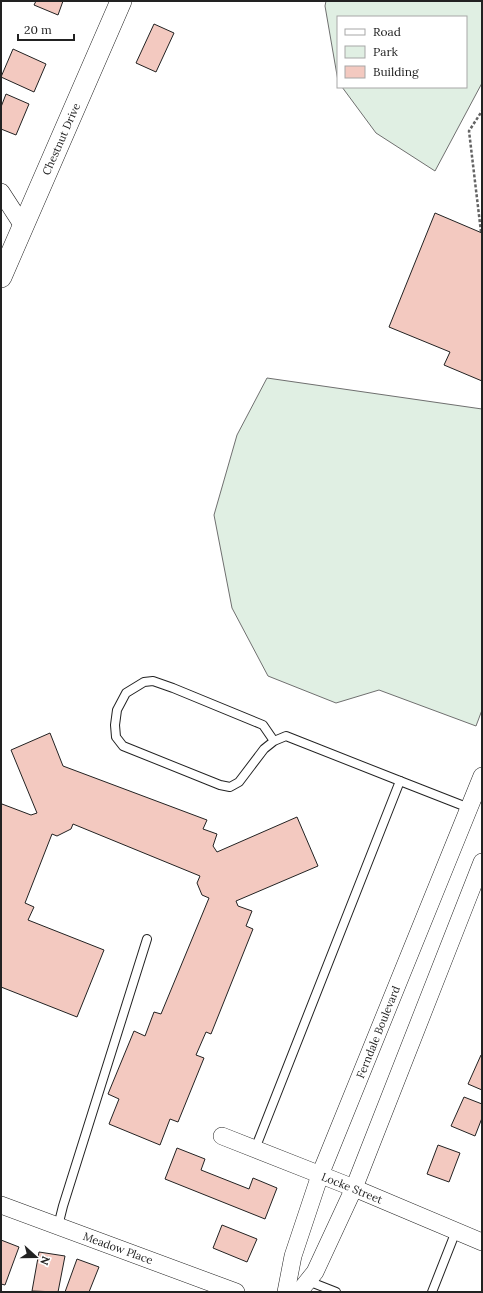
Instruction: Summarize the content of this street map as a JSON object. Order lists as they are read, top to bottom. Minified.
{"streets":{"street":["Chestnut Drive","Ferndale Boulevard","Locke Street","Meadow Place"]},"crossings":[["Ferndale Boulevard","Locke Street"]],"legend":["Road","Park","Building"],"scale_bar":"20 m","north":"right"}
